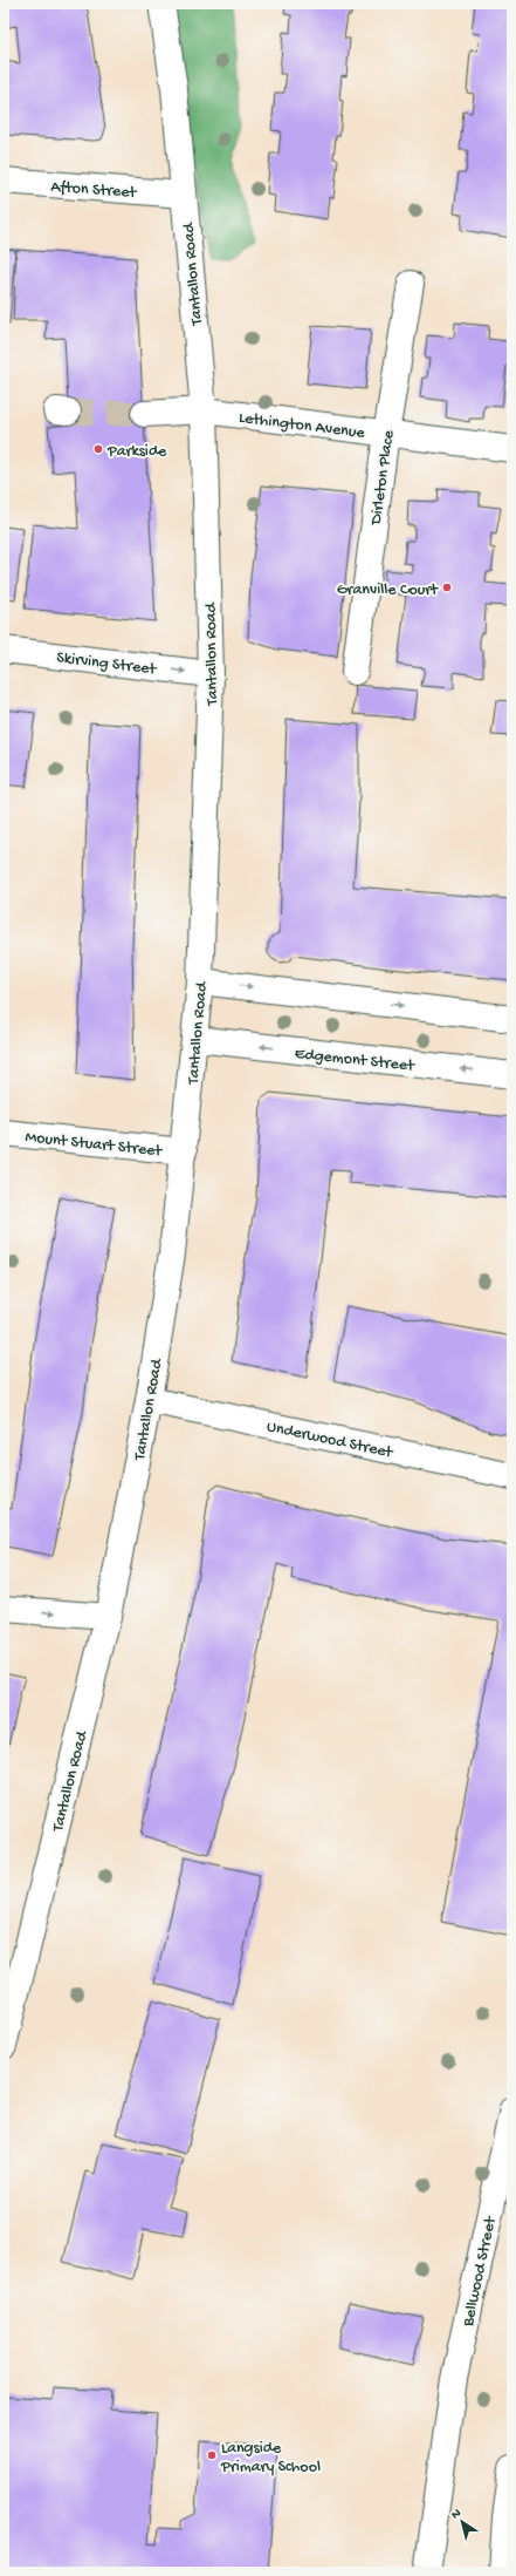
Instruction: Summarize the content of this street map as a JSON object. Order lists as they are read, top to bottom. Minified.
{"streets":{"street":["Afton Street","Tantallon Road","Lethington Avenue","Dirleton Place","Skirving Street","Edgemont Street","Mount Stuart Street","Underwood Street","Bellwood Street"]},"crossings":[["Afton Street","Tantallon Road"],["Tantallon Road","Lethington Avenue"],["Tantallon Road","Skirving Street"],["Tantallon Road","Edgemont Street"],["Tantallon Road","Mount Stuart Street"],["Tantallon Road","Underwood Street"],["Lethington Avenue","Dirleton Place"]],"one_way":["Skirving Street"],"places":["Parkside","Granville Court","Langside Primary School"],"north":"top left"}
